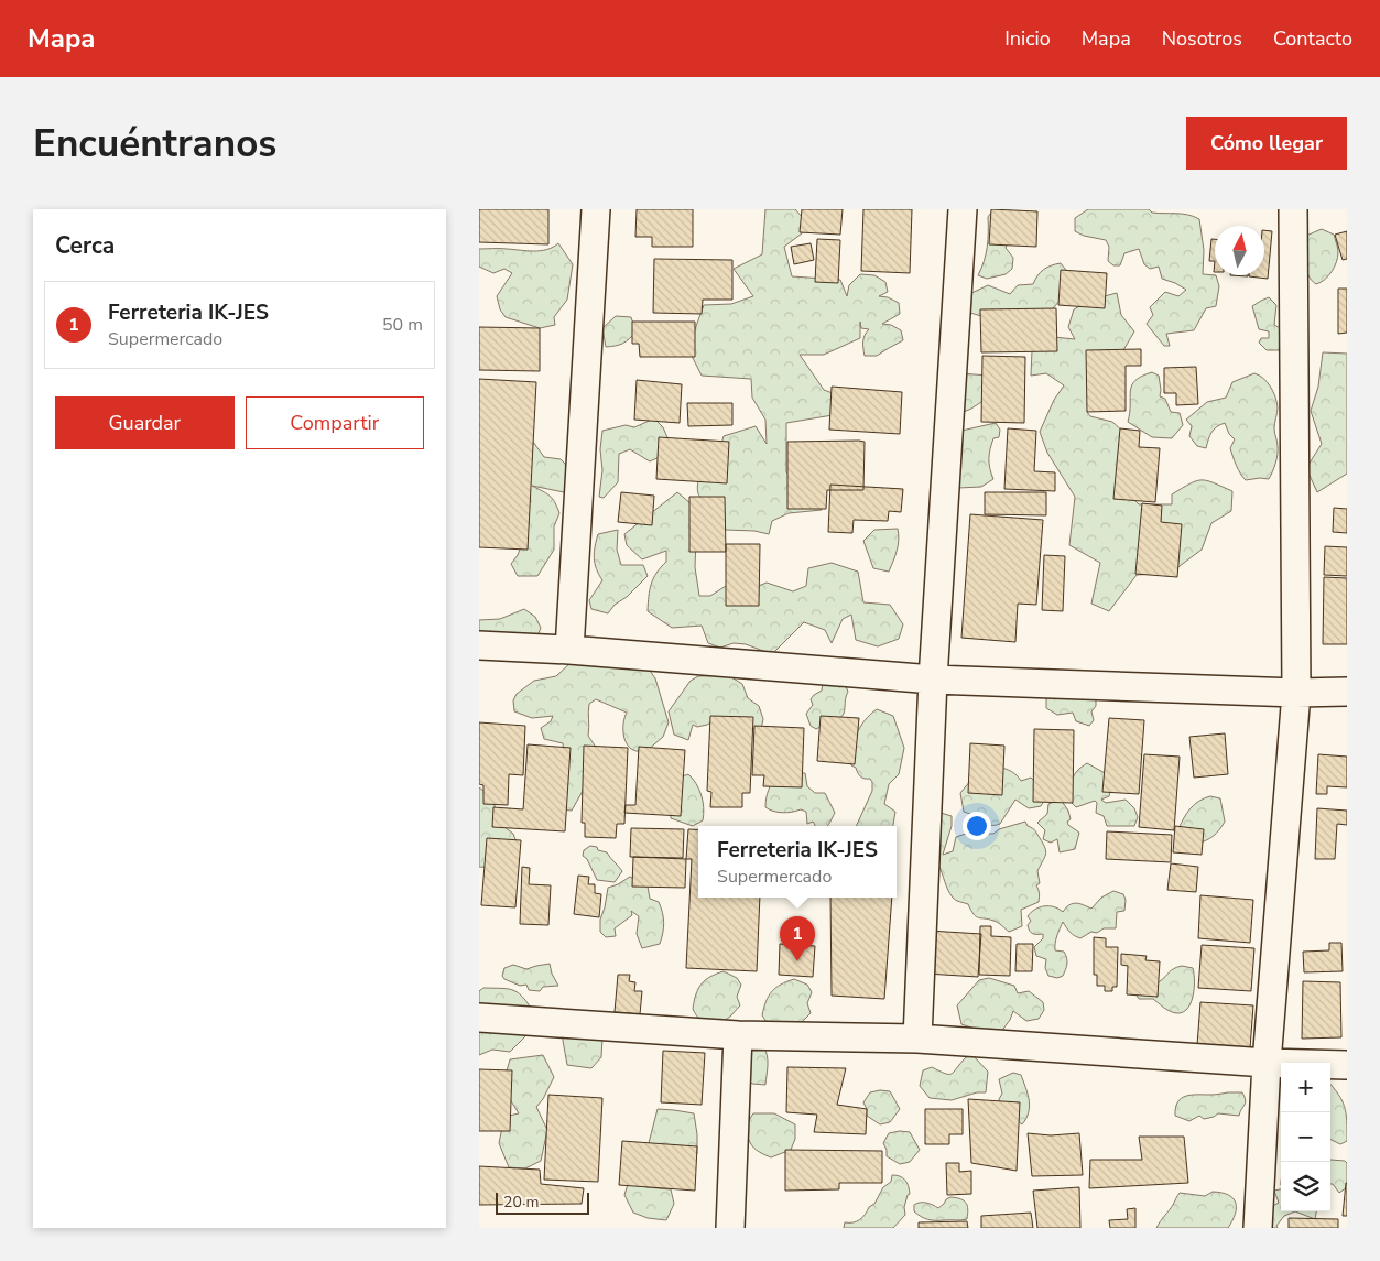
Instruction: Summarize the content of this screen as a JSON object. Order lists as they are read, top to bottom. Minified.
{"scale_bar":"20 m","north":"top","page":{"header":"Mapa","nav":["Inicio","Mapa","Nosotros","Contacto"],"buttons":["Cómo llegar",["Guardar","Compartir"]],"title":"Encuéntranos","heading":"Cerca","list":[{"mark":"1","name":"Ferreteria IK-JES","note":"Supermercado","value":"50 m"}],"popup":["Ferreteria IK-JES","Supermercado"],"pins":"1","map_buttons":["+","−"],"scale":"20 m"}}
